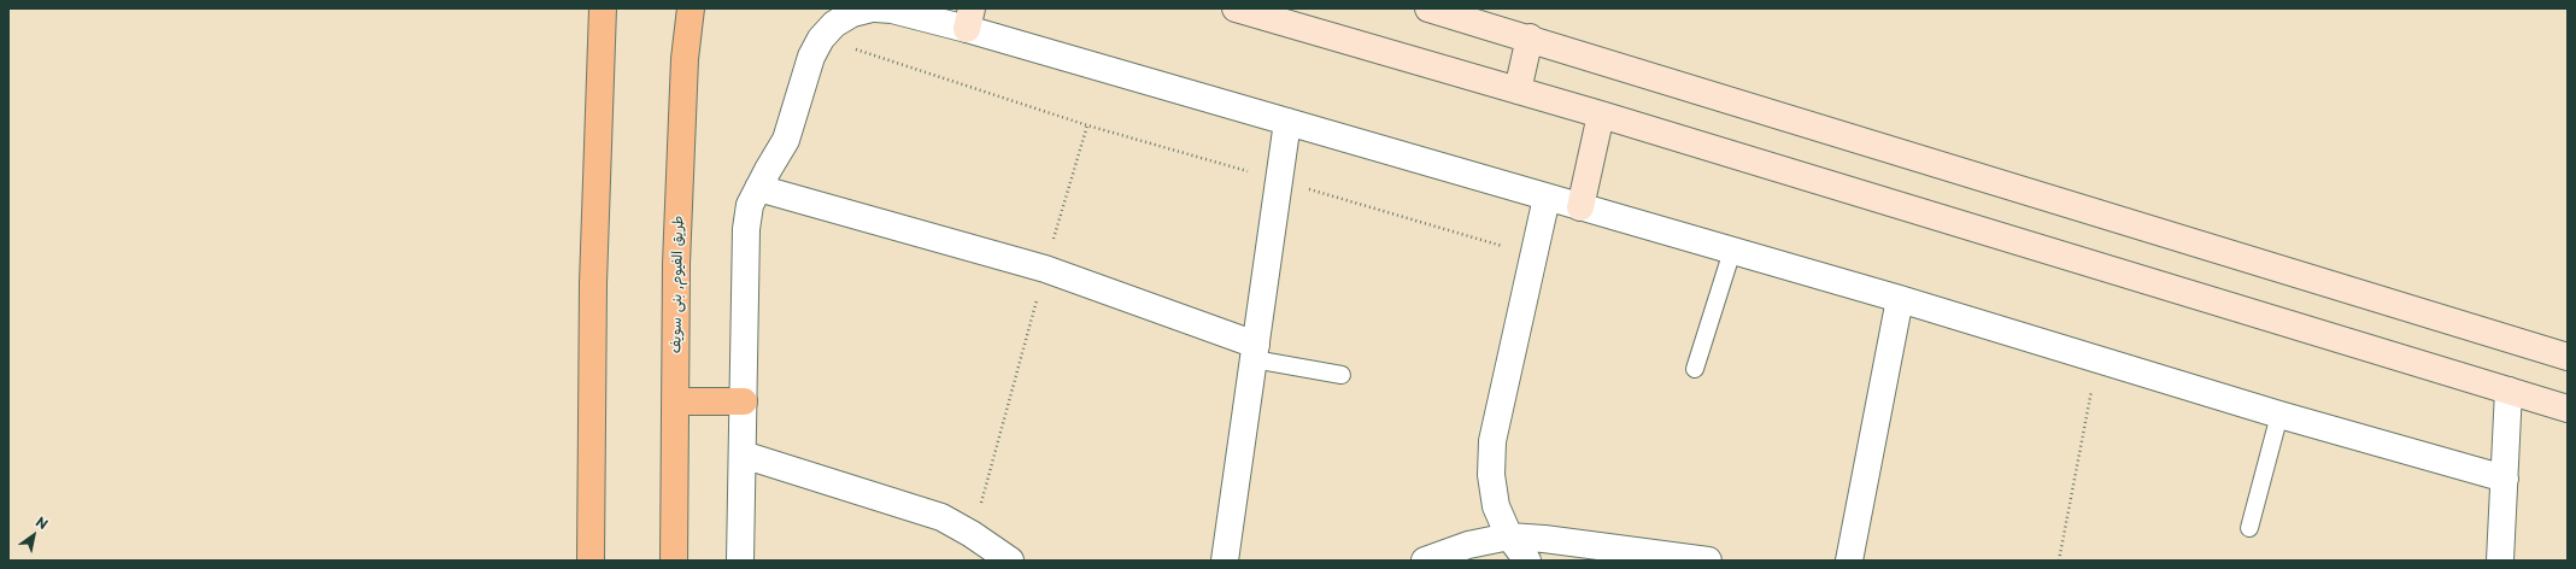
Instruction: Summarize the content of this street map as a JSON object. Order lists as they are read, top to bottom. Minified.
{"streets":{"highway":["طريق الفيوم, بنى سويف"]},"north":"top right"}
